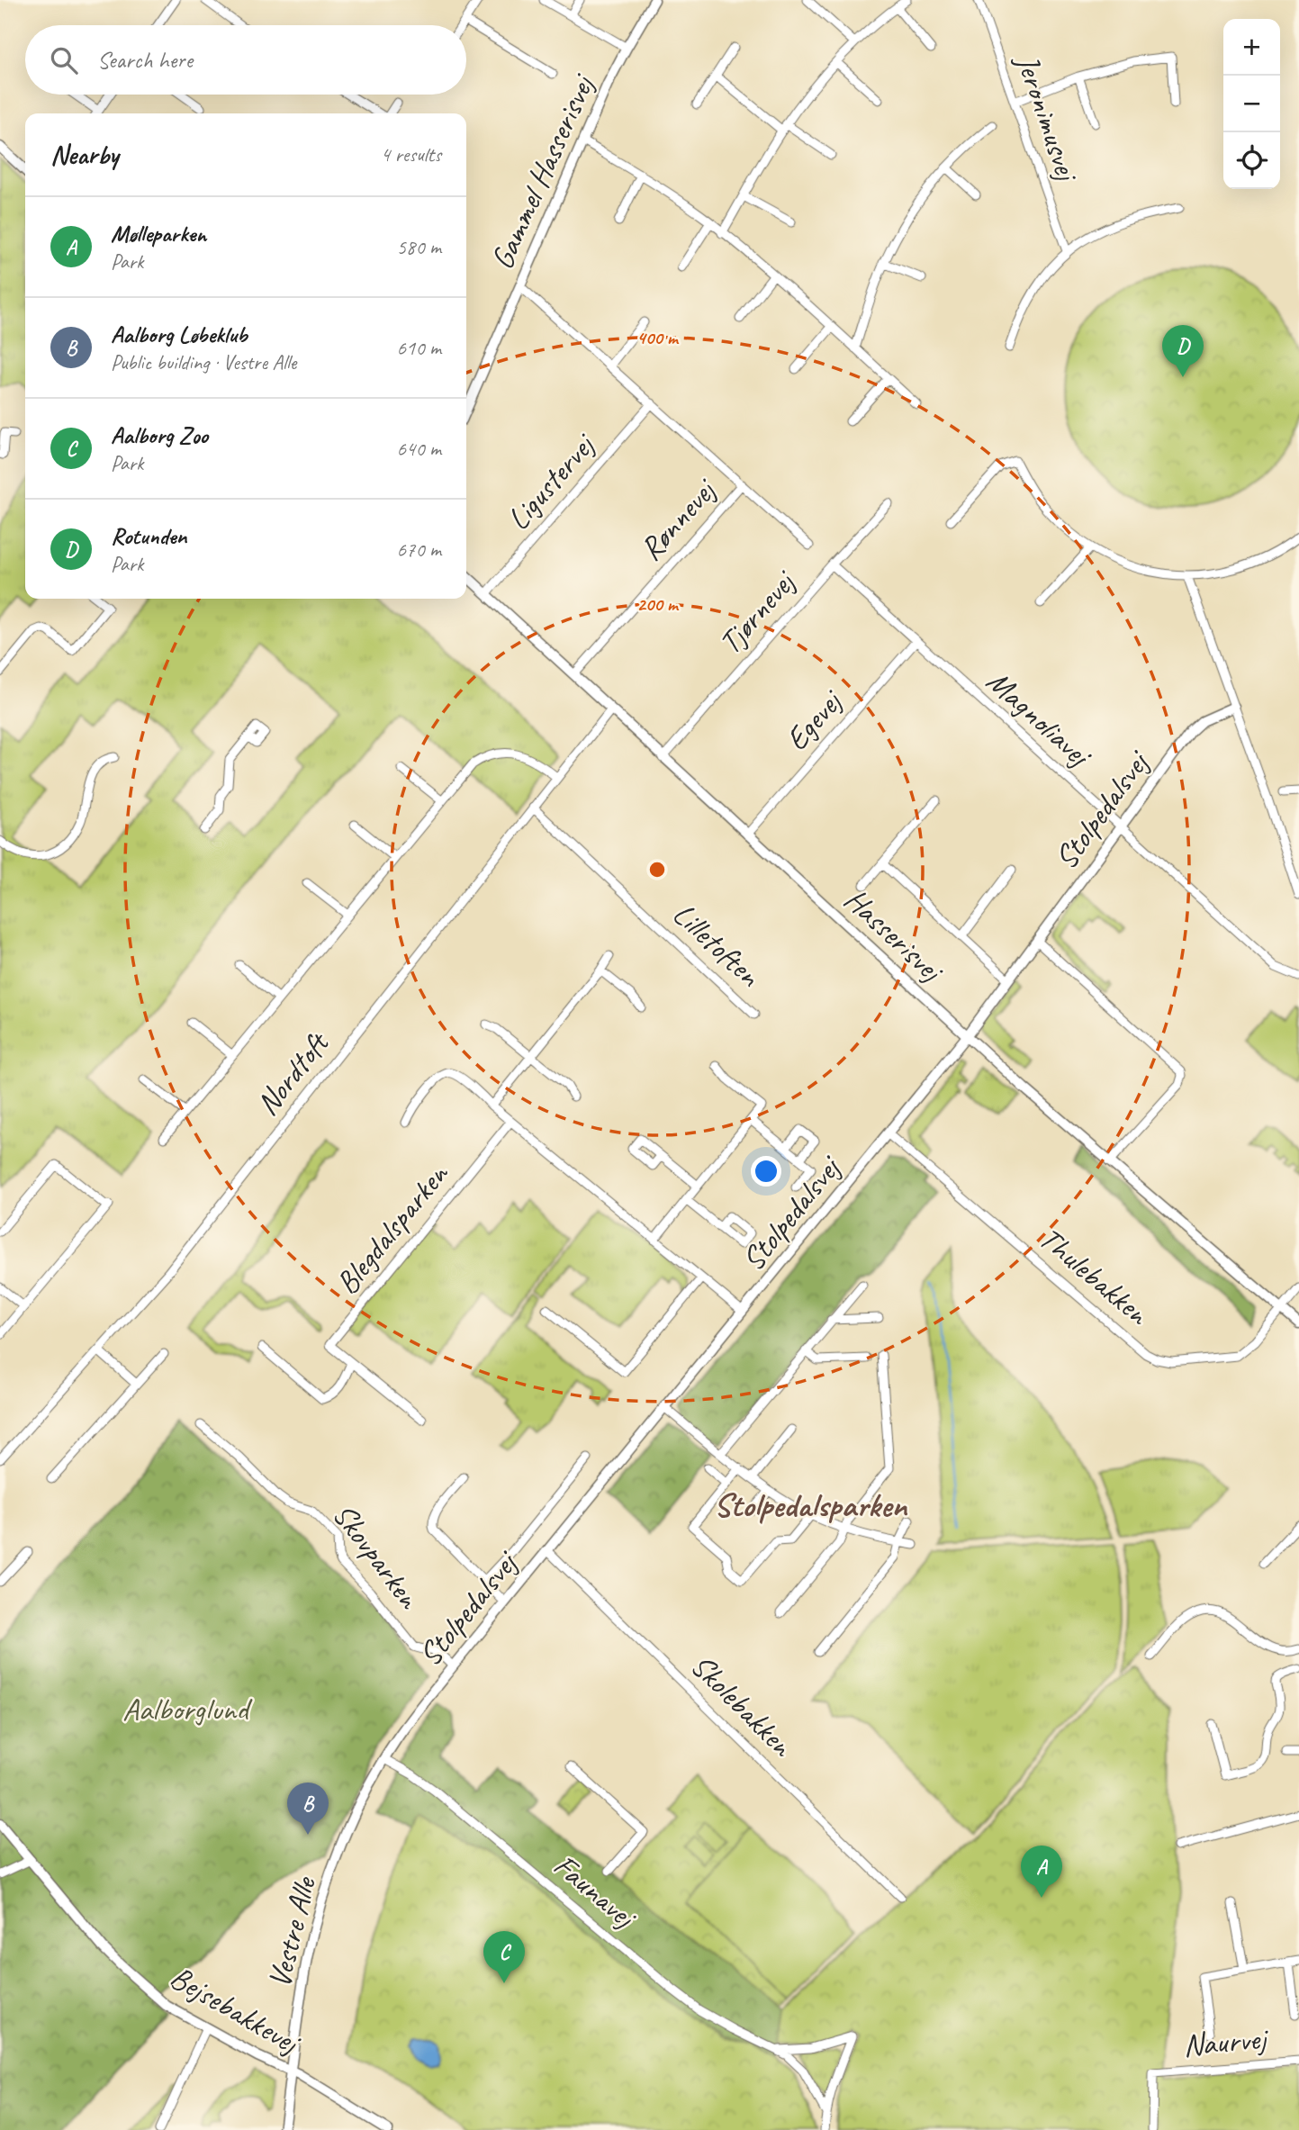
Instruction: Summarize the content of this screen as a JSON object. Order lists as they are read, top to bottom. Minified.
{"streets":{"street":["Jeronimusvej","Gammel Hasserisvej","Ligustervej","Rønnevej","Tjørnevej","Magnoliavej","Egevej","Stolpedalsvej","Hasserisvej","Lilletoften","Nordtoft","Blegdalsparken","Thulebakken","Skovparken","Skolebakken","Faunavej","Vestre Alle","Bejsebakkevej","Naurvej"]},"crossings":[["Ligustervej","Hasserisvej"],["Rønnevej","Hasserisvej"],["Tjørnevej","Magnoliavej"],["Tjørnevej","Hasserisvej"],["Magnoliavej","Egevej"],["Magnoliavej","Stolpedalsvej"],["Egevej","Hasserisvej"],["Stolpedalsvej","Hasserisvej"],["Stolpedalsvej","Blegdalsparken"],["Stolpedalsvej","Thulebakken"],["Stolpedalsvej","Skovparken"],["Stolpedalsvej","Skolebakken"],["Stolpedalsvej","Faunavej"],["Stolpedalsvej","Vestre Alle"],["Hasserisvej","Nordtoft"],["Hasserisvej","Thulebakken"],["Lilletoften","Nordtoft"],["Faunavej","Vestre Alle"],["Vestre Alle","Bejsebakkevej"]],"districts":["Stolpedalsparken"],"parks":["Aalborglund"],"page":{"map_buttons":["+","−"],"search":"Search here","heading":["Nearby","4 results"],"list":[{"mark":"A","name":"Mølleparken","note":"Park","value":"580 m"},{"mark":"B","name":"Aalborg Løbeklub","note":"Public building · Vestre Alle","value":"610 m"},{"mark":"C","name":"Aalborg Zoo","note":"Park","value":"640 m"},{"mark":"D","name":"Rotunden","note":"Park","value":"670 m"}],"pins":["D","B","A","C"]},"rings":["400 m","200 m"]}
